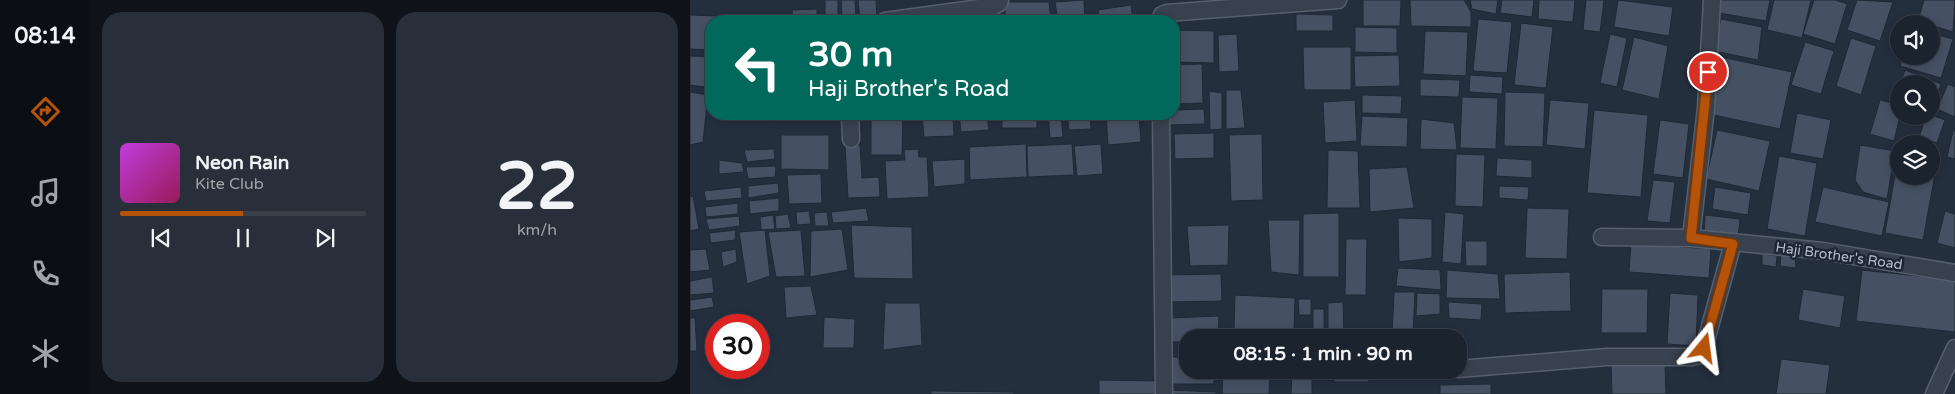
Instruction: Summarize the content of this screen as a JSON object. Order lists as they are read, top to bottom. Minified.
{"streets":{"street":["Haji Brother's Road"]},"page":{"tabs":"08:14","tile":["22","km/h"],"turn":["30 m","Haji Brother's Road"],"song":["Neon Rain","Kite Club"],"limit":"30","trip":"08:15 · 1 min · 90 m"}}
